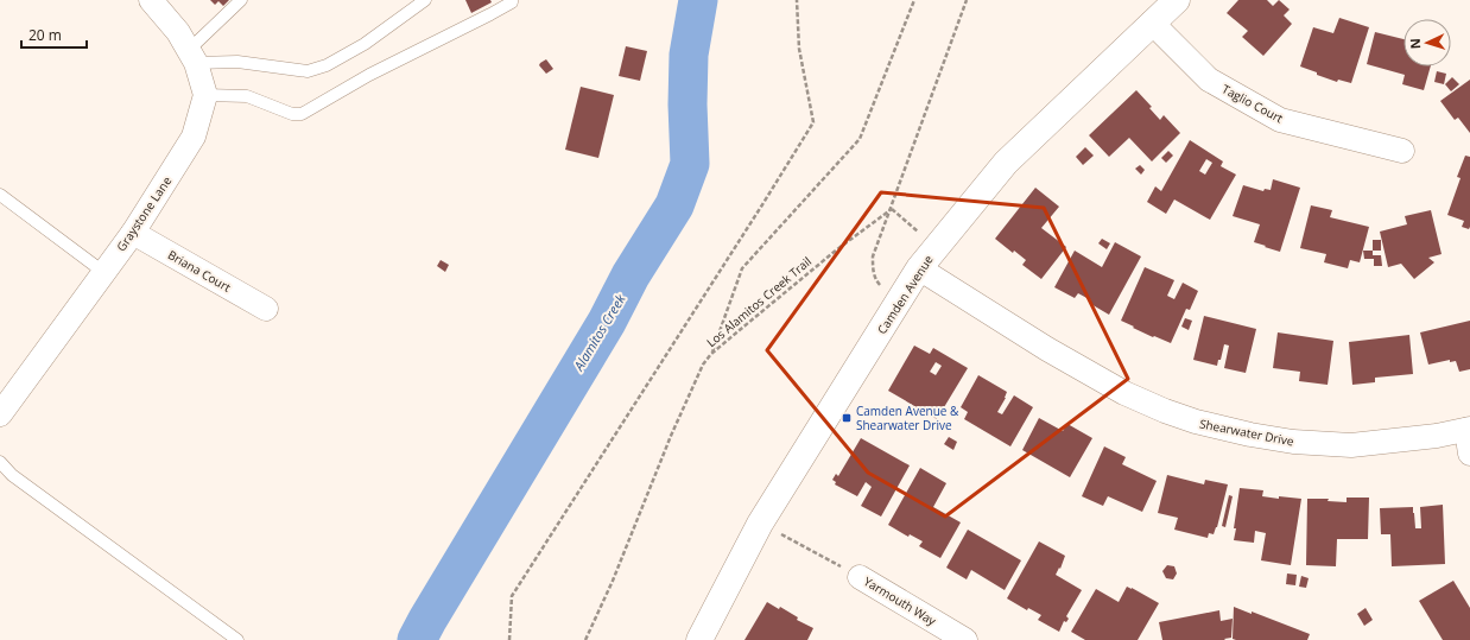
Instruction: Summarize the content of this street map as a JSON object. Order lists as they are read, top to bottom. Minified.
{"streets":{"street":["Taglio Court","Graystone Lane","Briana Court","Camden Avenue","Shearwater Drive","Yarmouth Way"],"path":["Los Alamitos Creek Trail"]},"crossings":[["Taglio Court","Camden Avenue"],["Graystone Lane","Briana Court"],["Camden Avenue","Shearwater Drive"]],"water":["Alamitos Creek"],"places":{"transit":["Camden Avenue & Shearwater Drive"]},"scale_bar":"20 m","north":"left"}
